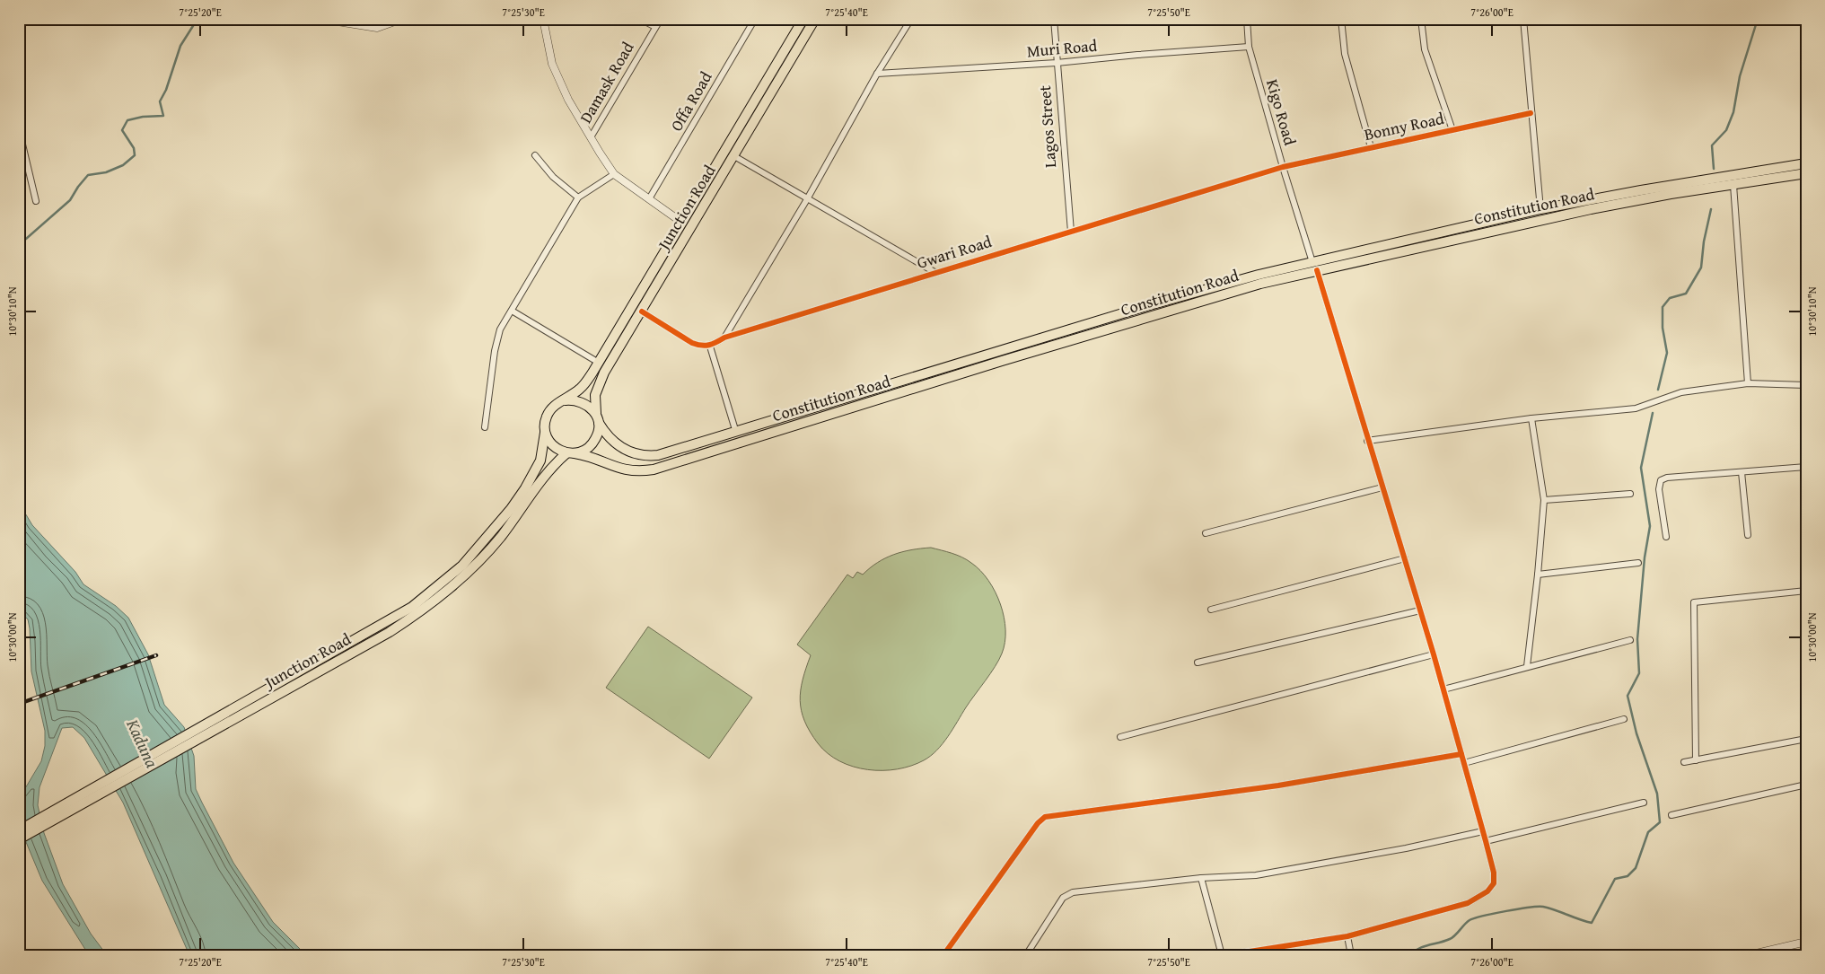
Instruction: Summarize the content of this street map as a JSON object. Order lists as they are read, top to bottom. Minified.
{"streets":{"main road":["Constitution Road","Junction Road"],"street":["Muri Road","Damask Road","Offa Road","Kigo Road","Lagos Street","Bonny Road","Gwari Road"]},"crossings":[["Muri Road","Kigo Road"],["Muri Road","Lagos Street"],["Muri Road","Gwari Road"],["Kigo Road","Bonny Road"],["Kigo Road","Constitution Road"],["Kigo Road","Gwari Road"],["Lagos Street","Gwari Road"],["Bonny Road","Gwari Road"],["Constitution Road","Junction Road"]],"water":["Kaduna"],"coordinates":["7°25'20\"E","7°25'30\"E","7°25'40\"E","7°25'50\"E","7°26'00\"E","10°30'10\"N","10°30'00\"N"]}
